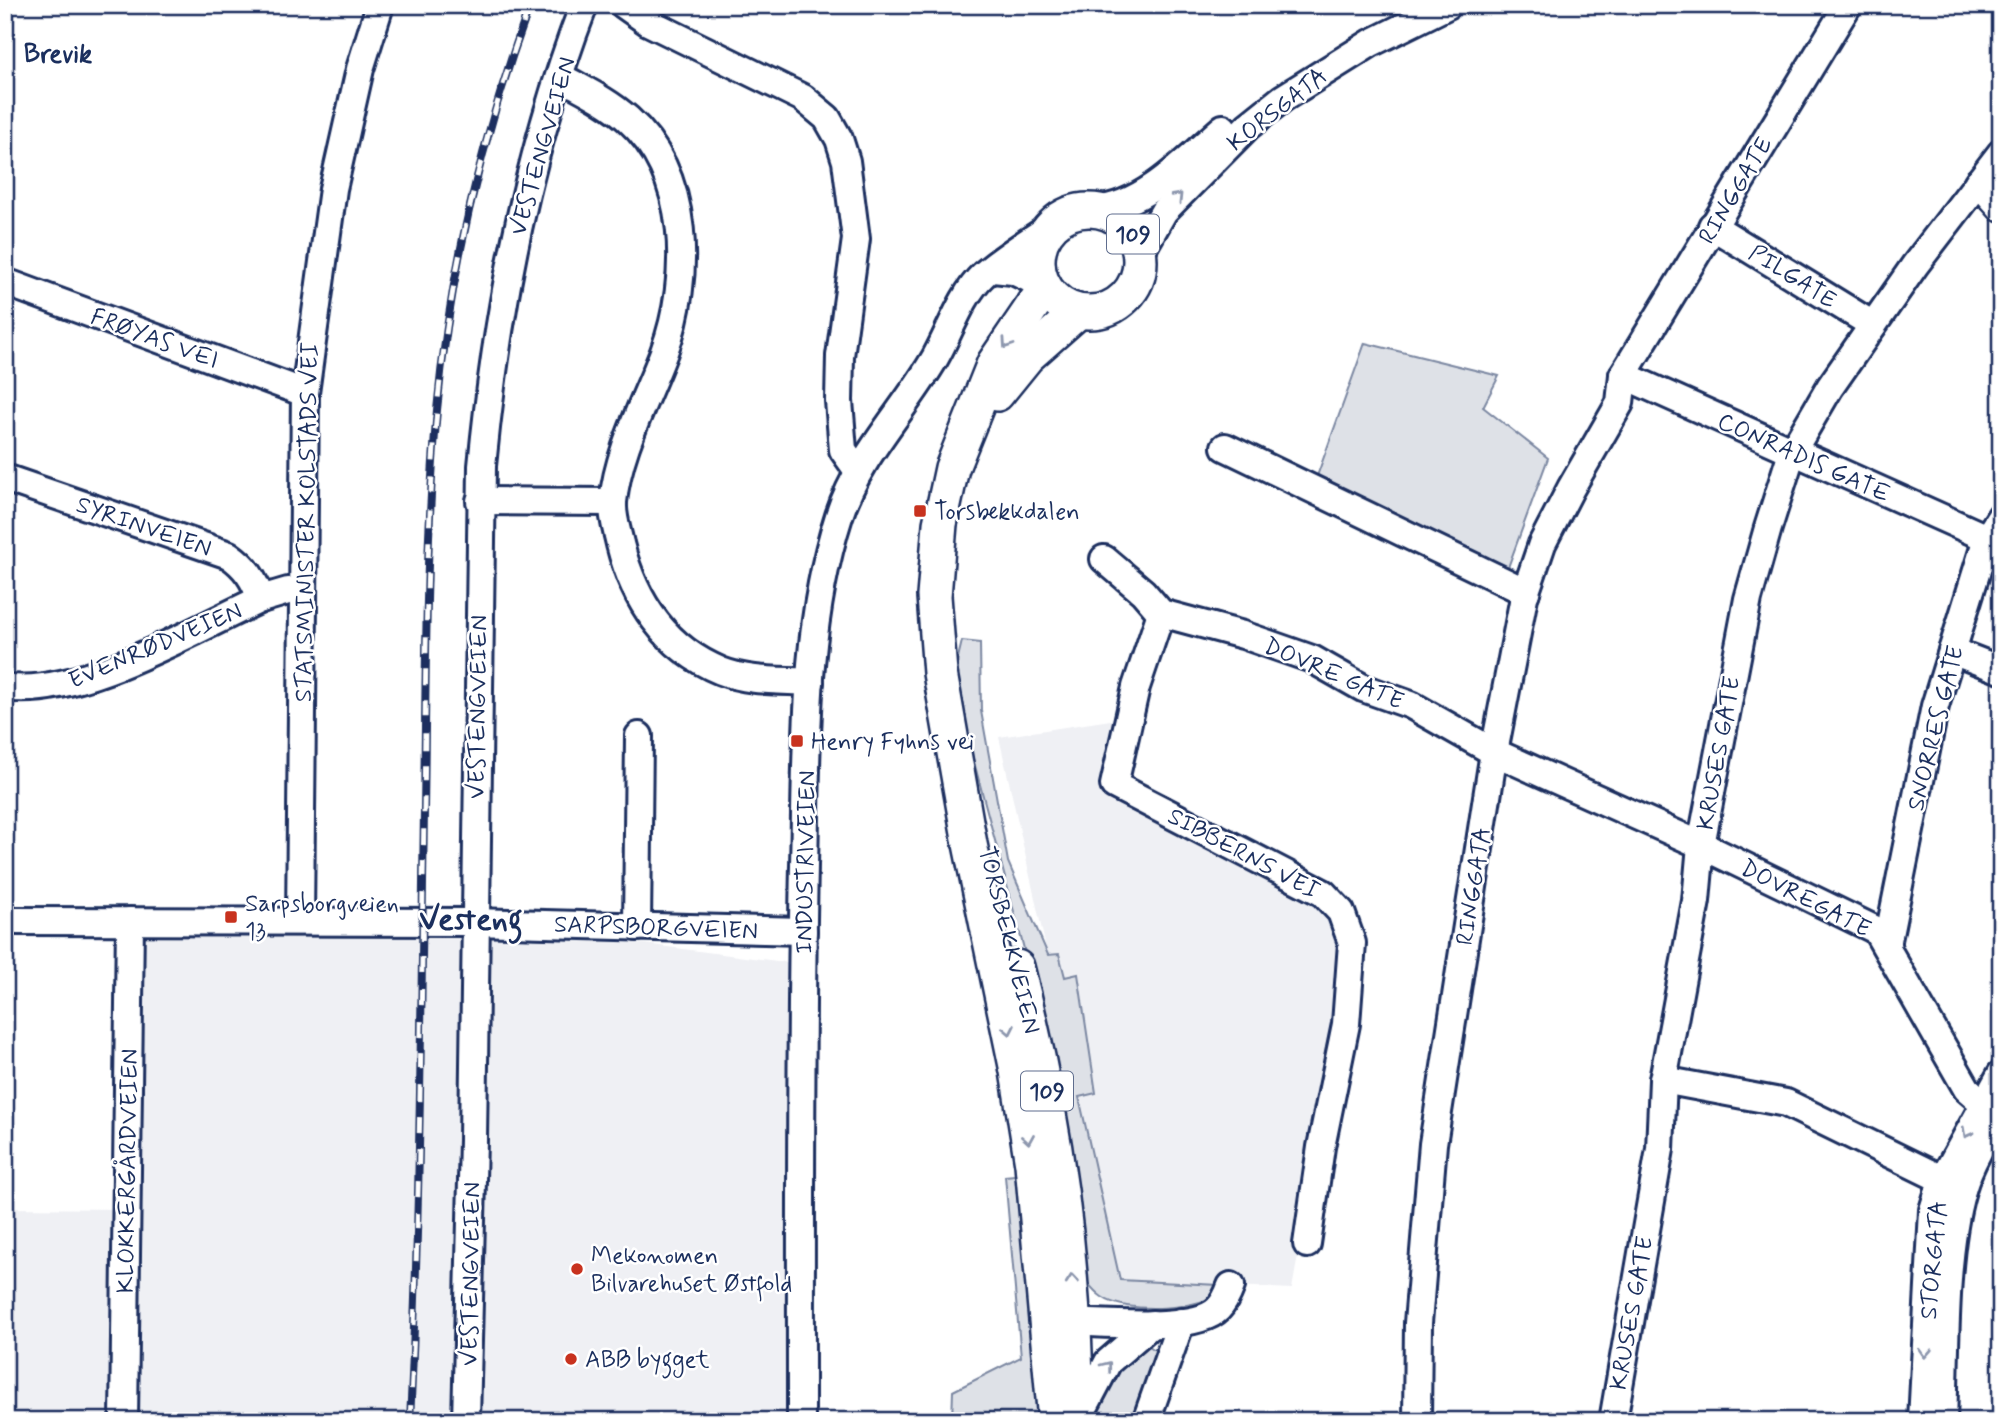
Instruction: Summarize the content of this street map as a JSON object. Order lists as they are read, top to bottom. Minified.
{"streets":{"main road":["109","TORSBEKKVEIEN"],"street":["KORSGATA","VESTENGVEIEN","RINGGATE","PILGATE","FRØYAS VEI","CONRADIS GATE","STATSMINISTER KOLSTADS VEI","SYRINVEIEN","EVENRØDVEIEN","DOVRE GATE","SNORRES GATE","KRUSES GATE","SIBBERNS VEI","INDUSTRIVEIEN","RINGGATA","DOVREGATE","SARPSBORGVEIEN","KLOKKERGÅRDVEIEN","STORGATA"]},"crossings":[["KORSGATA","109"],["KORSGATA","INDUSTRIVEIEN"],["KORSGATA","TORSBEKKVEIEN"],["VESTENGVEIEN","SARPSBORGVEIEN"],["RINGGATE","PILGATE"],["RINGGATE","CONRADIS GATE"],["RINGGATE","RINGGATA"],["109","INDUSTRIVEIEN"],["109","TORSBEKKVEIEN"],["PILGATE","KRUSES GATE"],["FRØYAS VEI","STATSMINISTER KOLSTADS VEI"],["CONRADIS GATE","SNORRES GATE"],["CONRADIS GATE","KRUSES GATE"],["CONRADIS GATE","RINGGATA"],["STATSMINISTER KOLSTADS VEI","EVENRØDVEIEN"],["STATSMINISTER KOLSTADS VEI","SARPSBORGVEIEN"],["SYRINVEIEN","EVENRØDVEIEN"],["DOVRE GATE","SIBBERNS VEI"],["DOVRE GATE","RINGGATA"],["DOVRE GATE","DOVREGATE"],["SNORRES GATE","DOVREGATE"],["KRUSES GATE","DOVREGATE"],["INDUSTRIVEIEN","SARPSBORGVEIEN"],["INDUSTRIVEIEN","TORSBEKKVEIEN"],["RINGGATA","DOVREGATE"],["DOVREGATE","STORGATA"],["SARPSBORGVEIEN","KLOKKERGÅRDVEIEN"]],"districts":["Brevik","Vesteng"],"places":{"transit":["Torsbekkdalen","Henry Fyhns vei","Sarpsborgveien 13"],"other":["Mekonomen Bilvarehuset Østfold","ABB bygget"]}}
